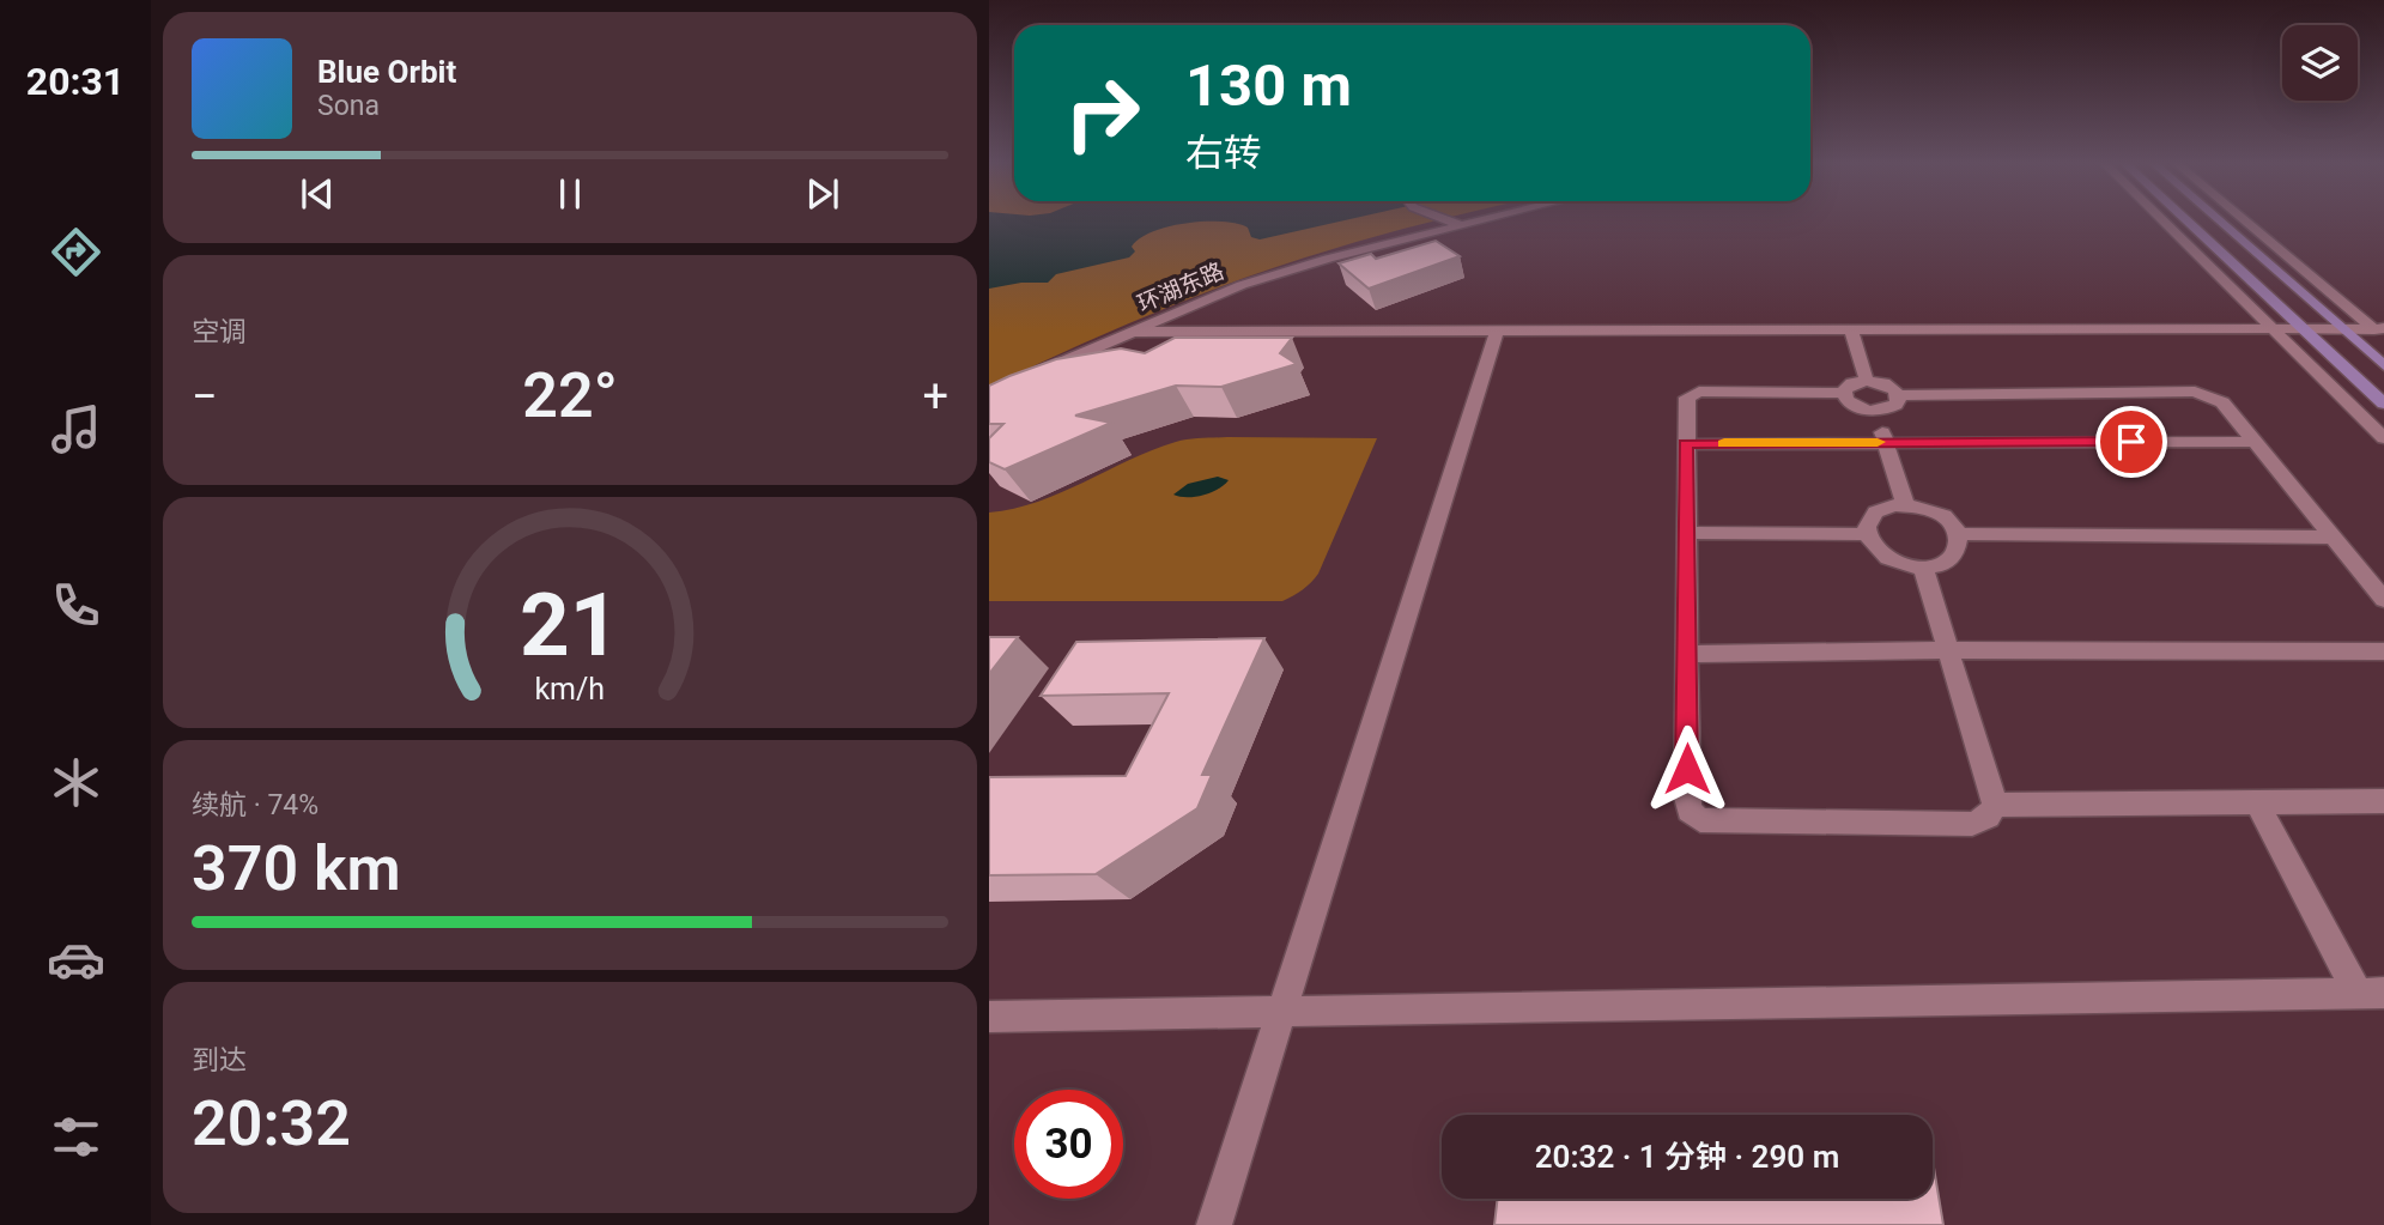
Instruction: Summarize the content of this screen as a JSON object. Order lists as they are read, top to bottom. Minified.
{"streets":{"street":["环湖东路"]},"page":{"tabs":"20:31","turn":["130 m","右转"],"song":["Blue Orbit","Sona"],"tile":["空调",["续航 · 74%","370 km"],["到达","20:32"]],"heat":["−","22°","+"],"limit":"30","trip":"20:32 · 1 分钟 · 290 m","gauge":["21","km/h"]}}
